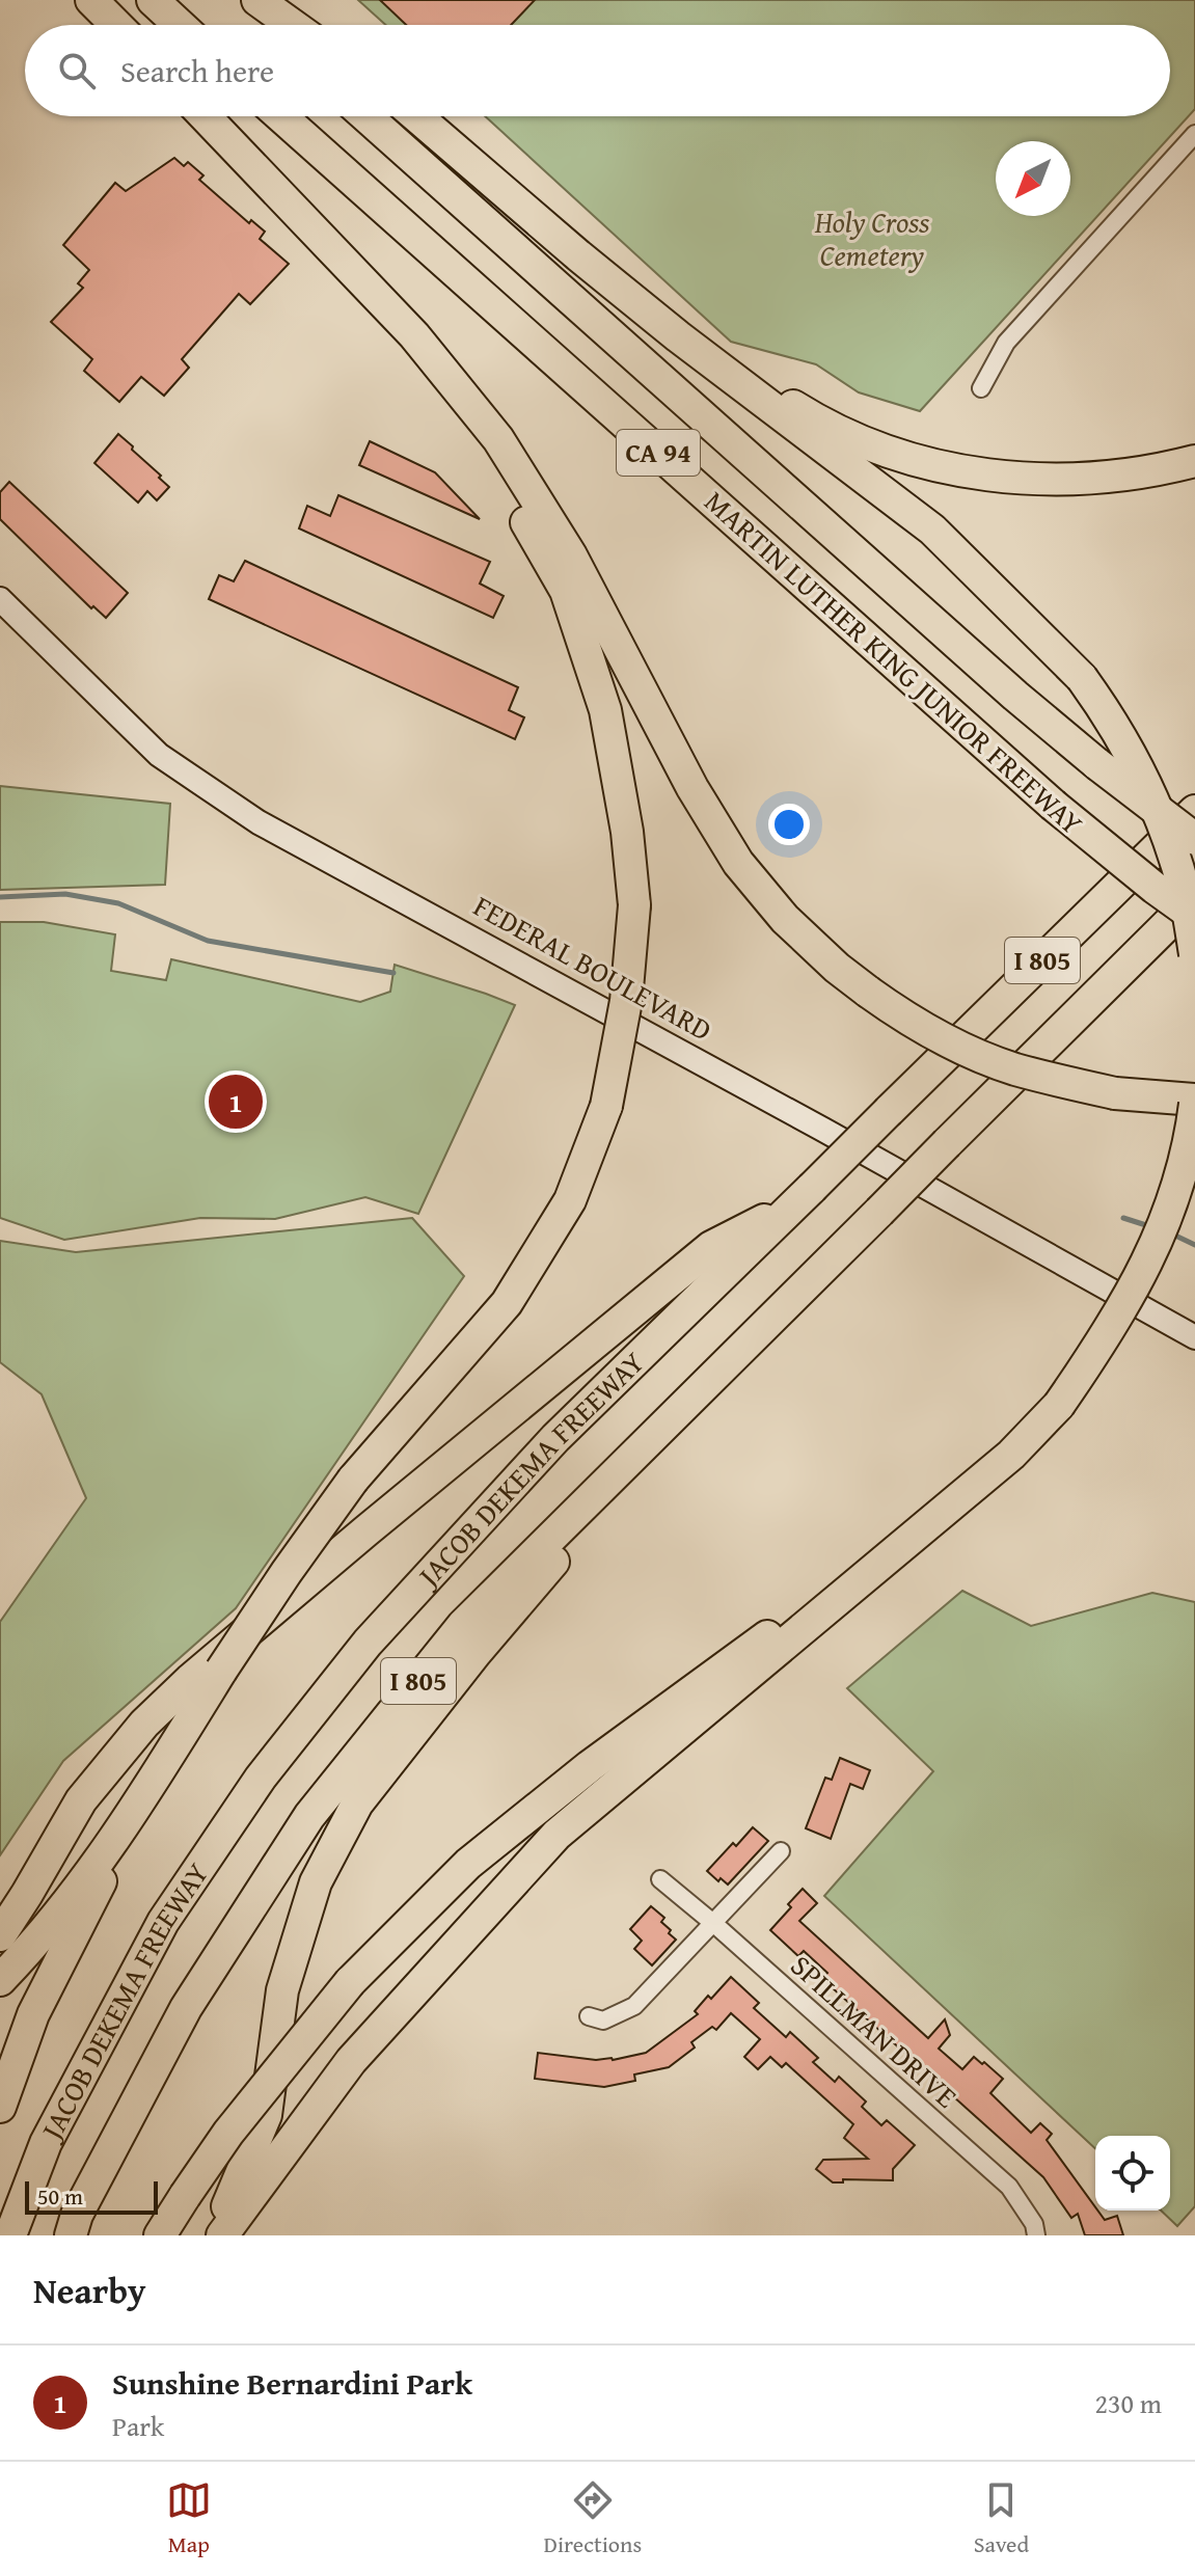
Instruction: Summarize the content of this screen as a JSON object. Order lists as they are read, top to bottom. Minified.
{"streets":{"highway":["CA 94","MARTIN LUTHER KING JUNIOR FREEWAY","I 805","JACOB DEKEMA FREEWAY"],"main road":["FEDERAL BOULEVARD"],"street":["SPILLMAN DRIVE"]},"parks":["Holy Cross Cemetery"],"scale_bar":"50 m","north":"bottom left","page":{"search":"Search here","pins":"1","scale":"50 m","heading":"Nearby","list":[{"mark":"1","name":"Sunshine Bernardini Park","note":"Park","value":"230 m"}],"nav":["Map","Directions","Saved"]}}
